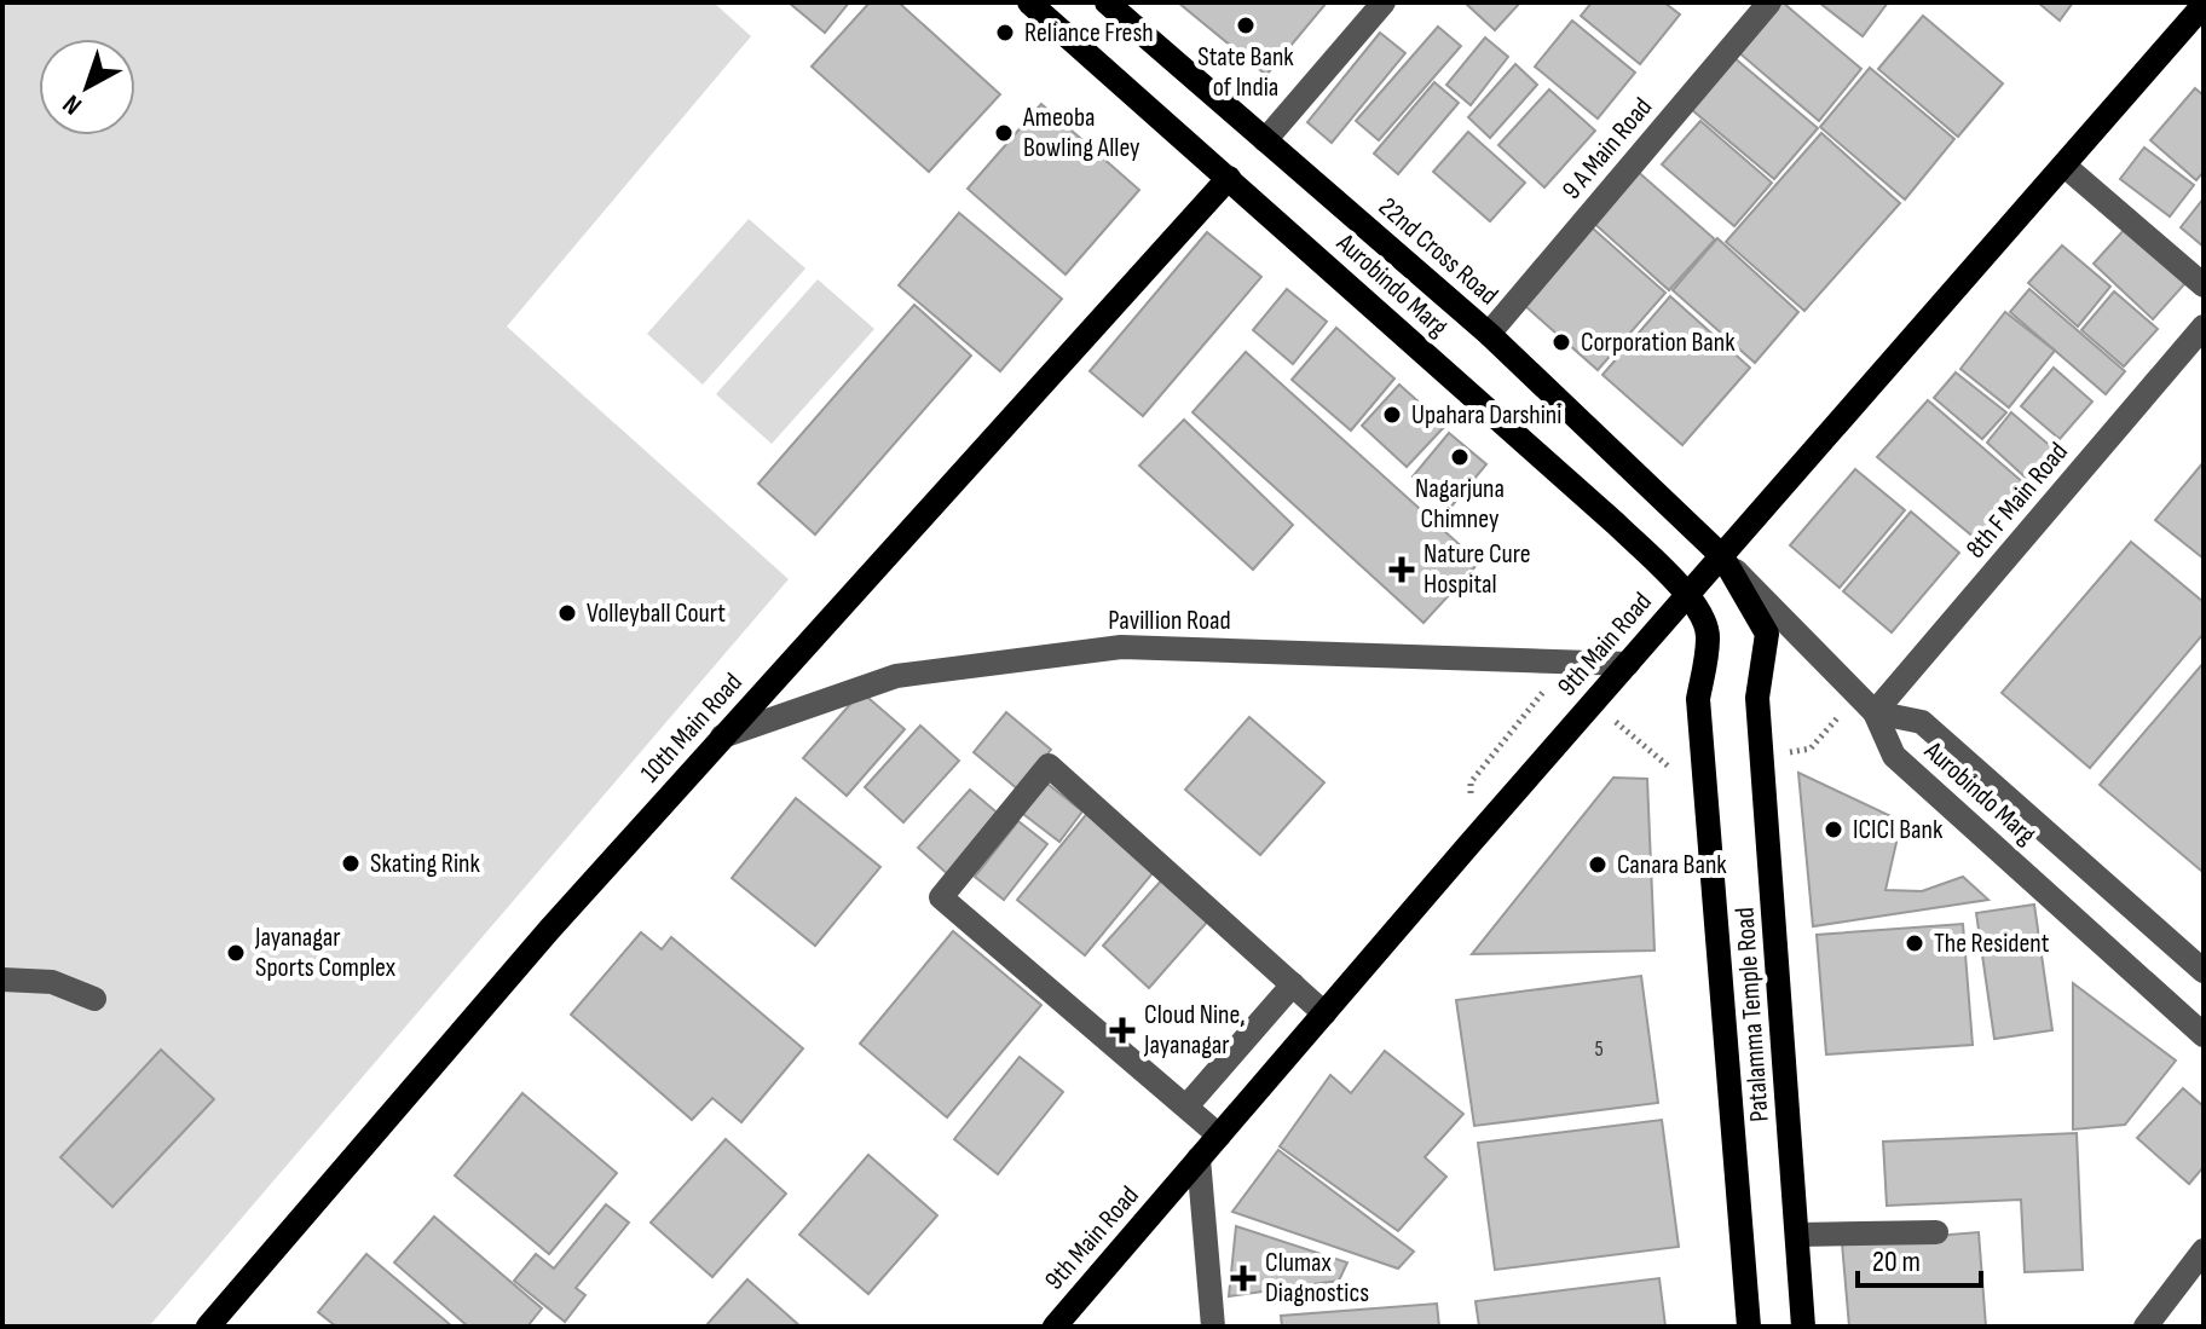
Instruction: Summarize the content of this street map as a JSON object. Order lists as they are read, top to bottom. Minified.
{"streets":{"main road":["22nd Cross Road","Aurobindo Marg","9th Main Road","10th Main Road","Patalamma Temple Road"],"street":["9 A Main Road","8th F Main Road","Pavillion Road"]},"crossings":[["9 A Main Road","22nd Cross Road"],["22nd Cross Road","9th Main Road"],["22nd Cross Road","Patalamma Temple Road"],["Aurobindo Marg","8th F Main Road"],["Aurobindo Marg","9th Main Road"],["Aurobindo Marg","10th Main Road"],["Aurobindo Marg","Patalamma Temple Road"],["Pavillion Road","9th Main Road"],["Pavillion Road","10th Main Road"]],"places":{"other":["State Bank of India","Reliance Fresh","Ameoba Bowling Alley","Corporation Bank","Upahara Darshini","Nagarjuna Chimney","Volleyball Court","ICICI Bank","Skating Rink","Canara Bank","The Resident","Jayanagar Sports Complex"],"health":["Nature Cure Hospital","Cloud Nine, Jayanagar","Clumax Diagnostics"]},"house_numbers":["5"],"scale_bar":"20 m","north":"bottom left"}
